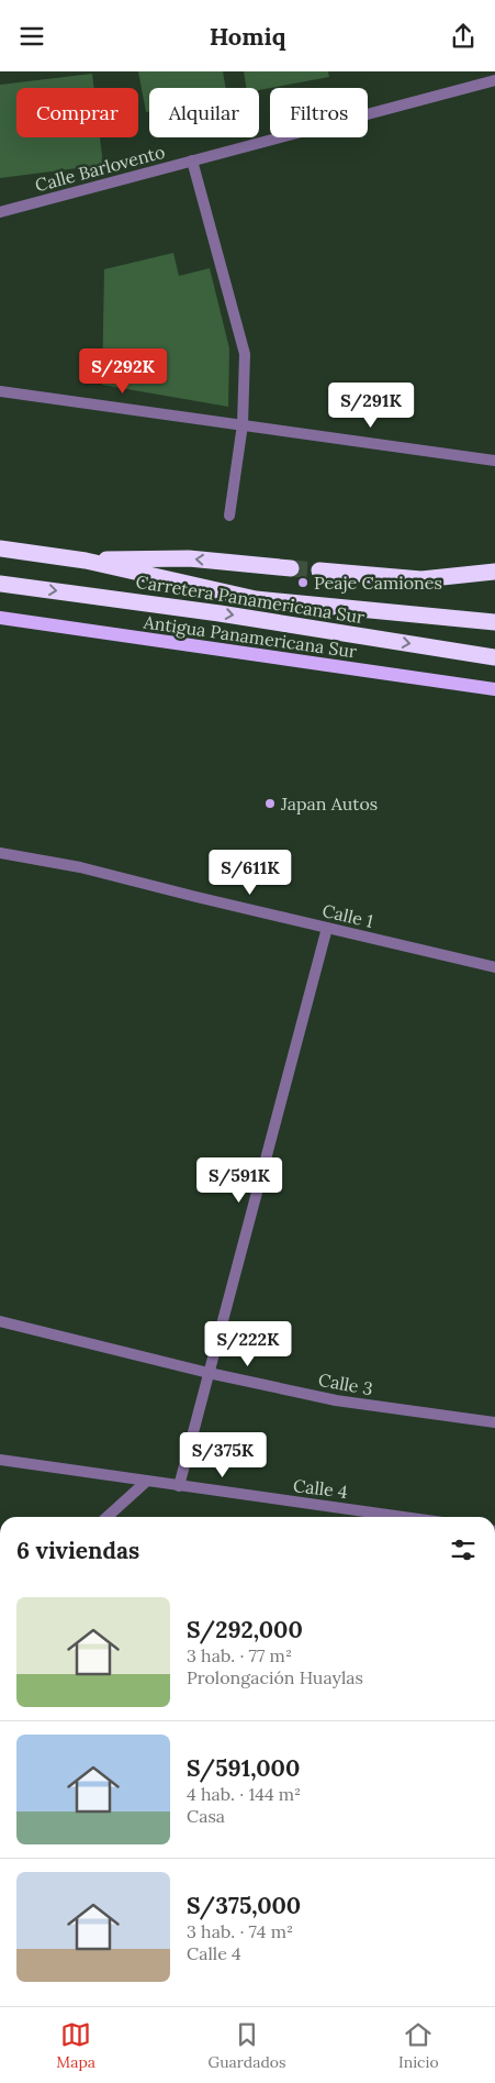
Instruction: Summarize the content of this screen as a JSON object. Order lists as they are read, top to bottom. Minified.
{"streets":{"highway":["Carretera Panamericana Sur"],"main road":["Antigua Panamericana Sur"],"street":["Calle Barlovento","Calle 1","Calle 3","Calle 4"]},"places":["Peaje Camiones","Japan Autos"],"page":{"header":"Homiq","chip":["Comprar","Alquilar","Filtros"],"price":["S/292K","S/291K","S/611K","S/591K","S/222K","S/375K"],"heading":"6 viviendas","list":[{"name":"S/292,000","note":"3 hab. · 77 m² · Prolongación Huaylas"},{"name":"S/591,000","note":"4 hab. · 144 m² · Casa"},{"name":"S/375,000","note":"3 hab. · 74 m² · Calle 4"}],"tabs":["Mapa","Guardados","Inicio"]}}
